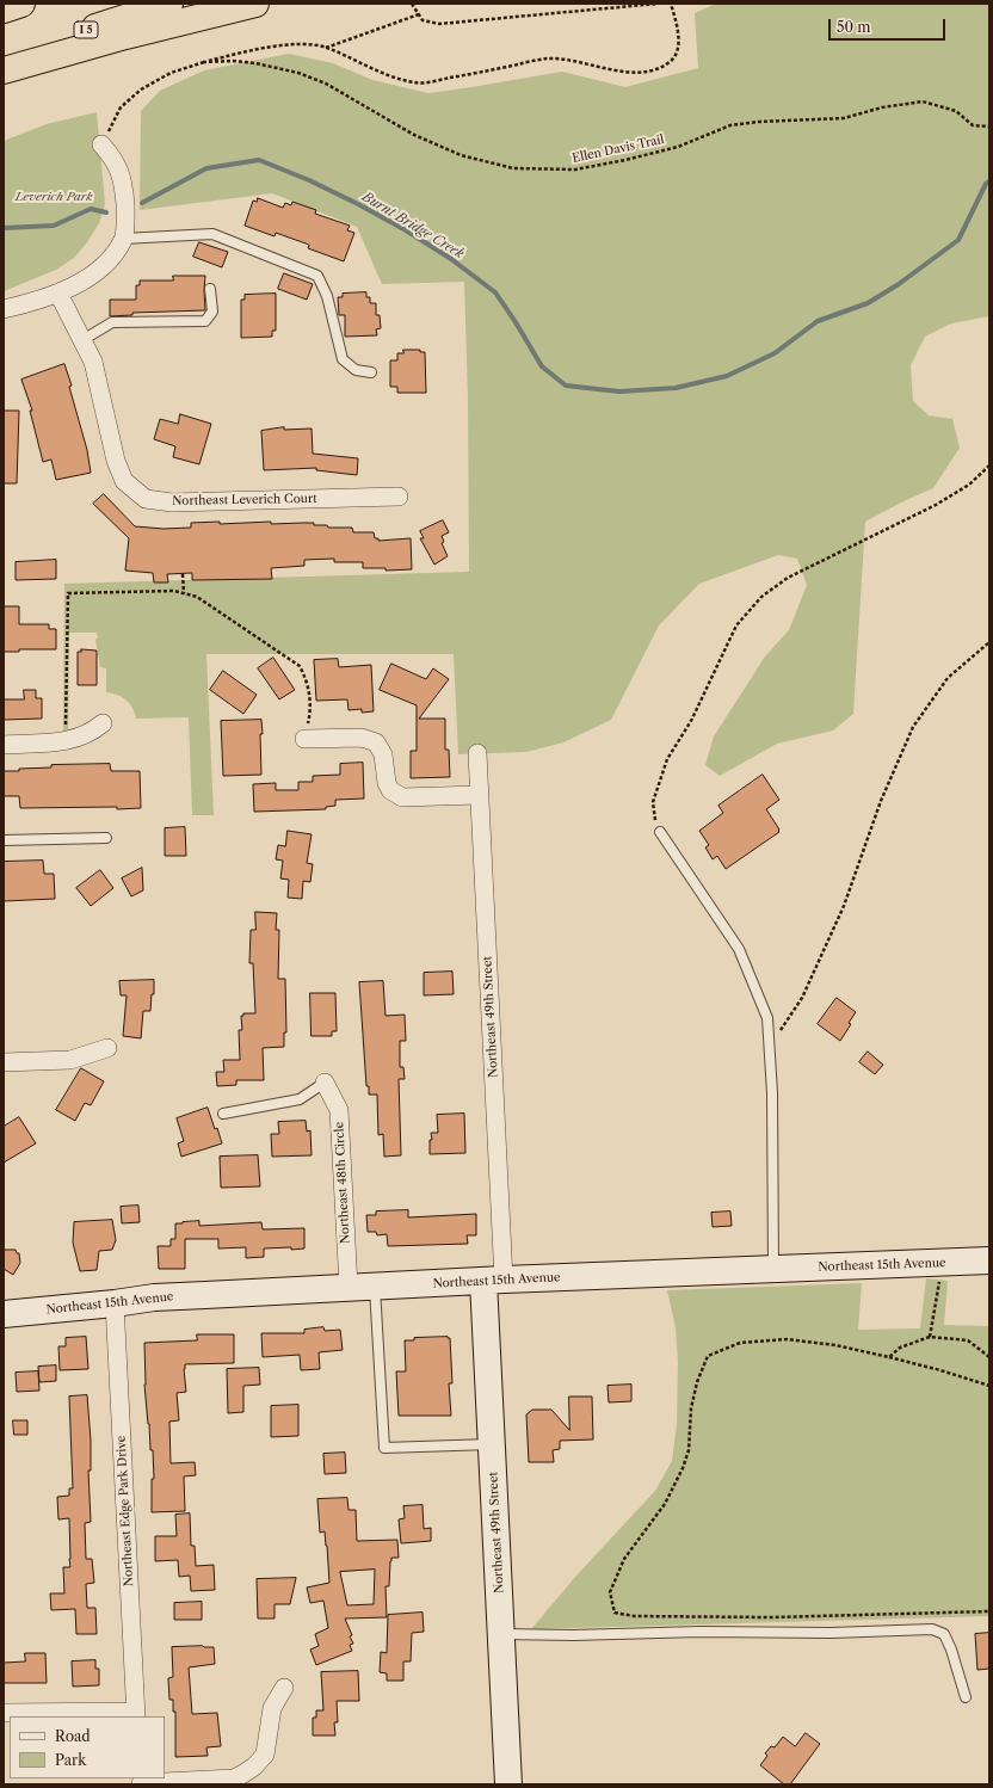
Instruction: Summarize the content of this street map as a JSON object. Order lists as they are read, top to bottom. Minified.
{"streets":{"highway":["I 5"],"street":["Northeast Leverich Court","Northeast 49th Street","Northeast 48th Circle","Northeast 15th Avenue","Northeast Edge Park Drive"],"path":["Ellen Davis Trail"]},"crossings":[["Northeast 49th Street","Northeast 15th Avenue"],["Northeast 48th Circle","Northeast 15th Avenue"],["Northeast 15th Avenue","Northeast Edge Park Drive"]],"water":["Burnt Bridge Creek"],"parks":["Leverich Park"],"legend":["Road","Park"],"scale_bar":"50 m"}
